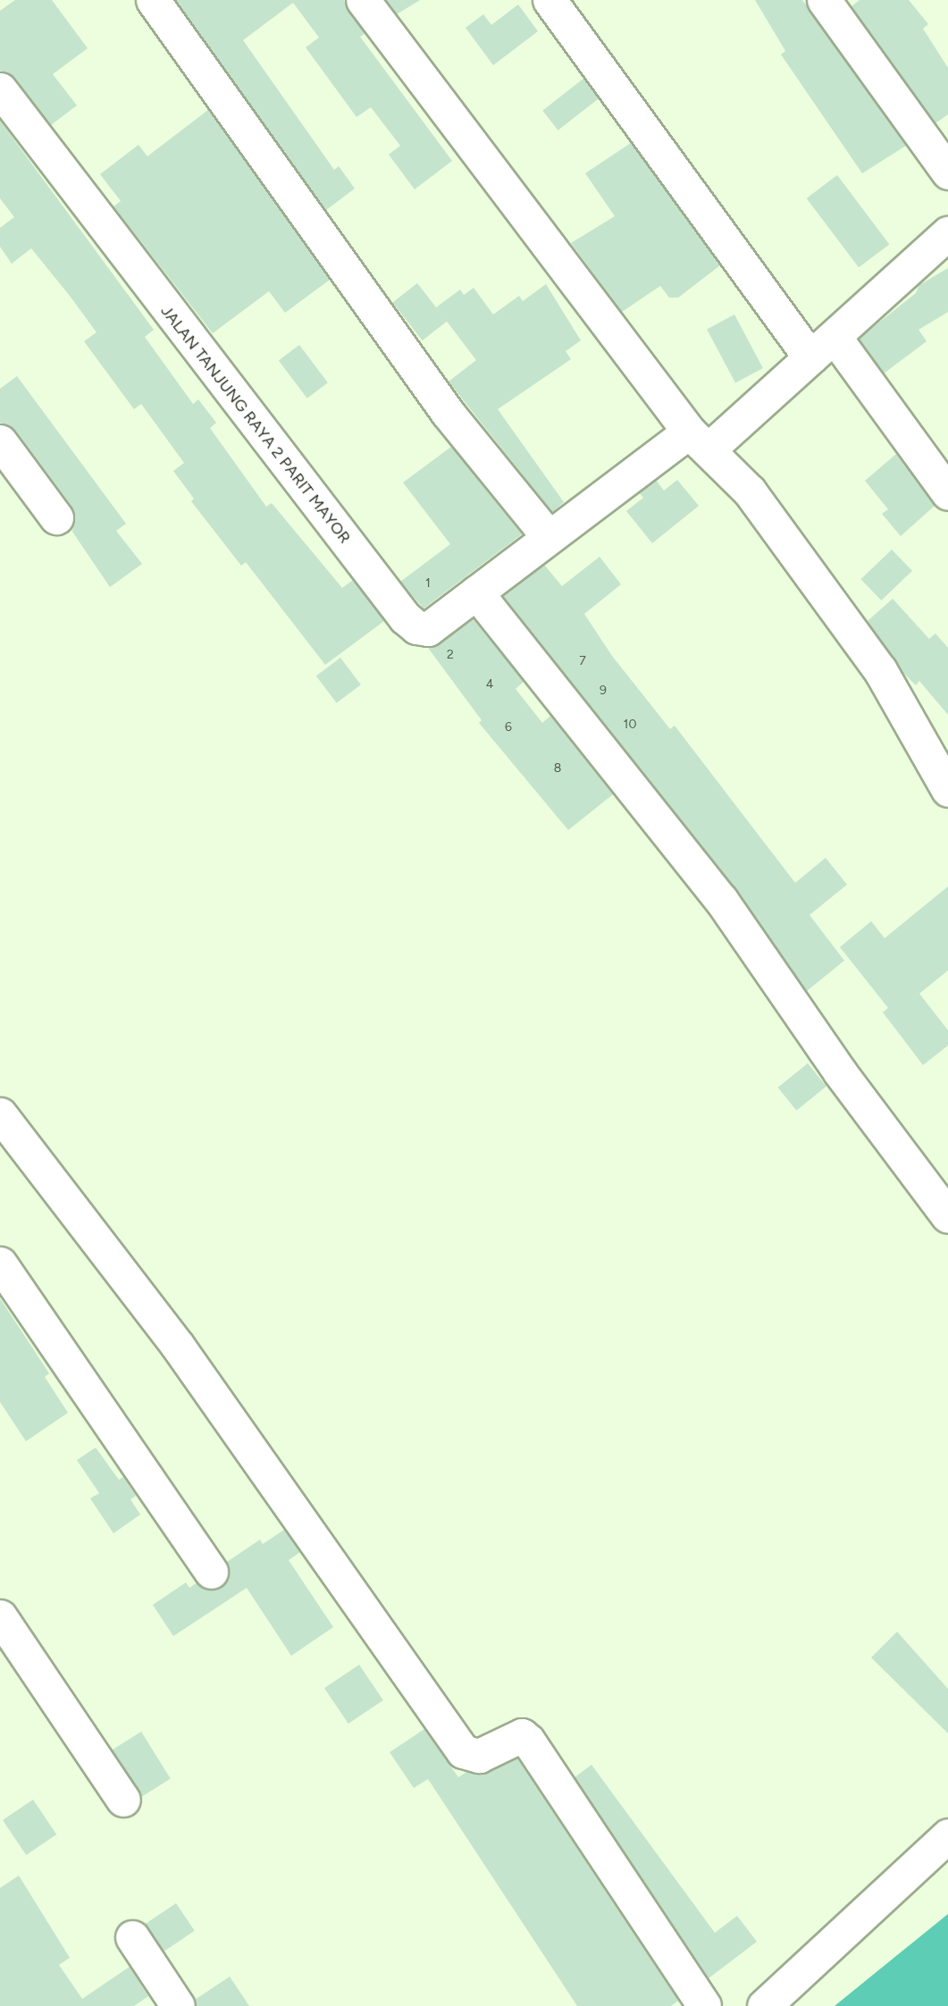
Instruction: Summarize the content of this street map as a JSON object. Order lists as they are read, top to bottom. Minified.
{"streets":{"street":["JALAN TANJUNG RAYA 2 PARIT MAYOR"]},"house_numbers":["1","2","7","4","9","10","6","8"]}
